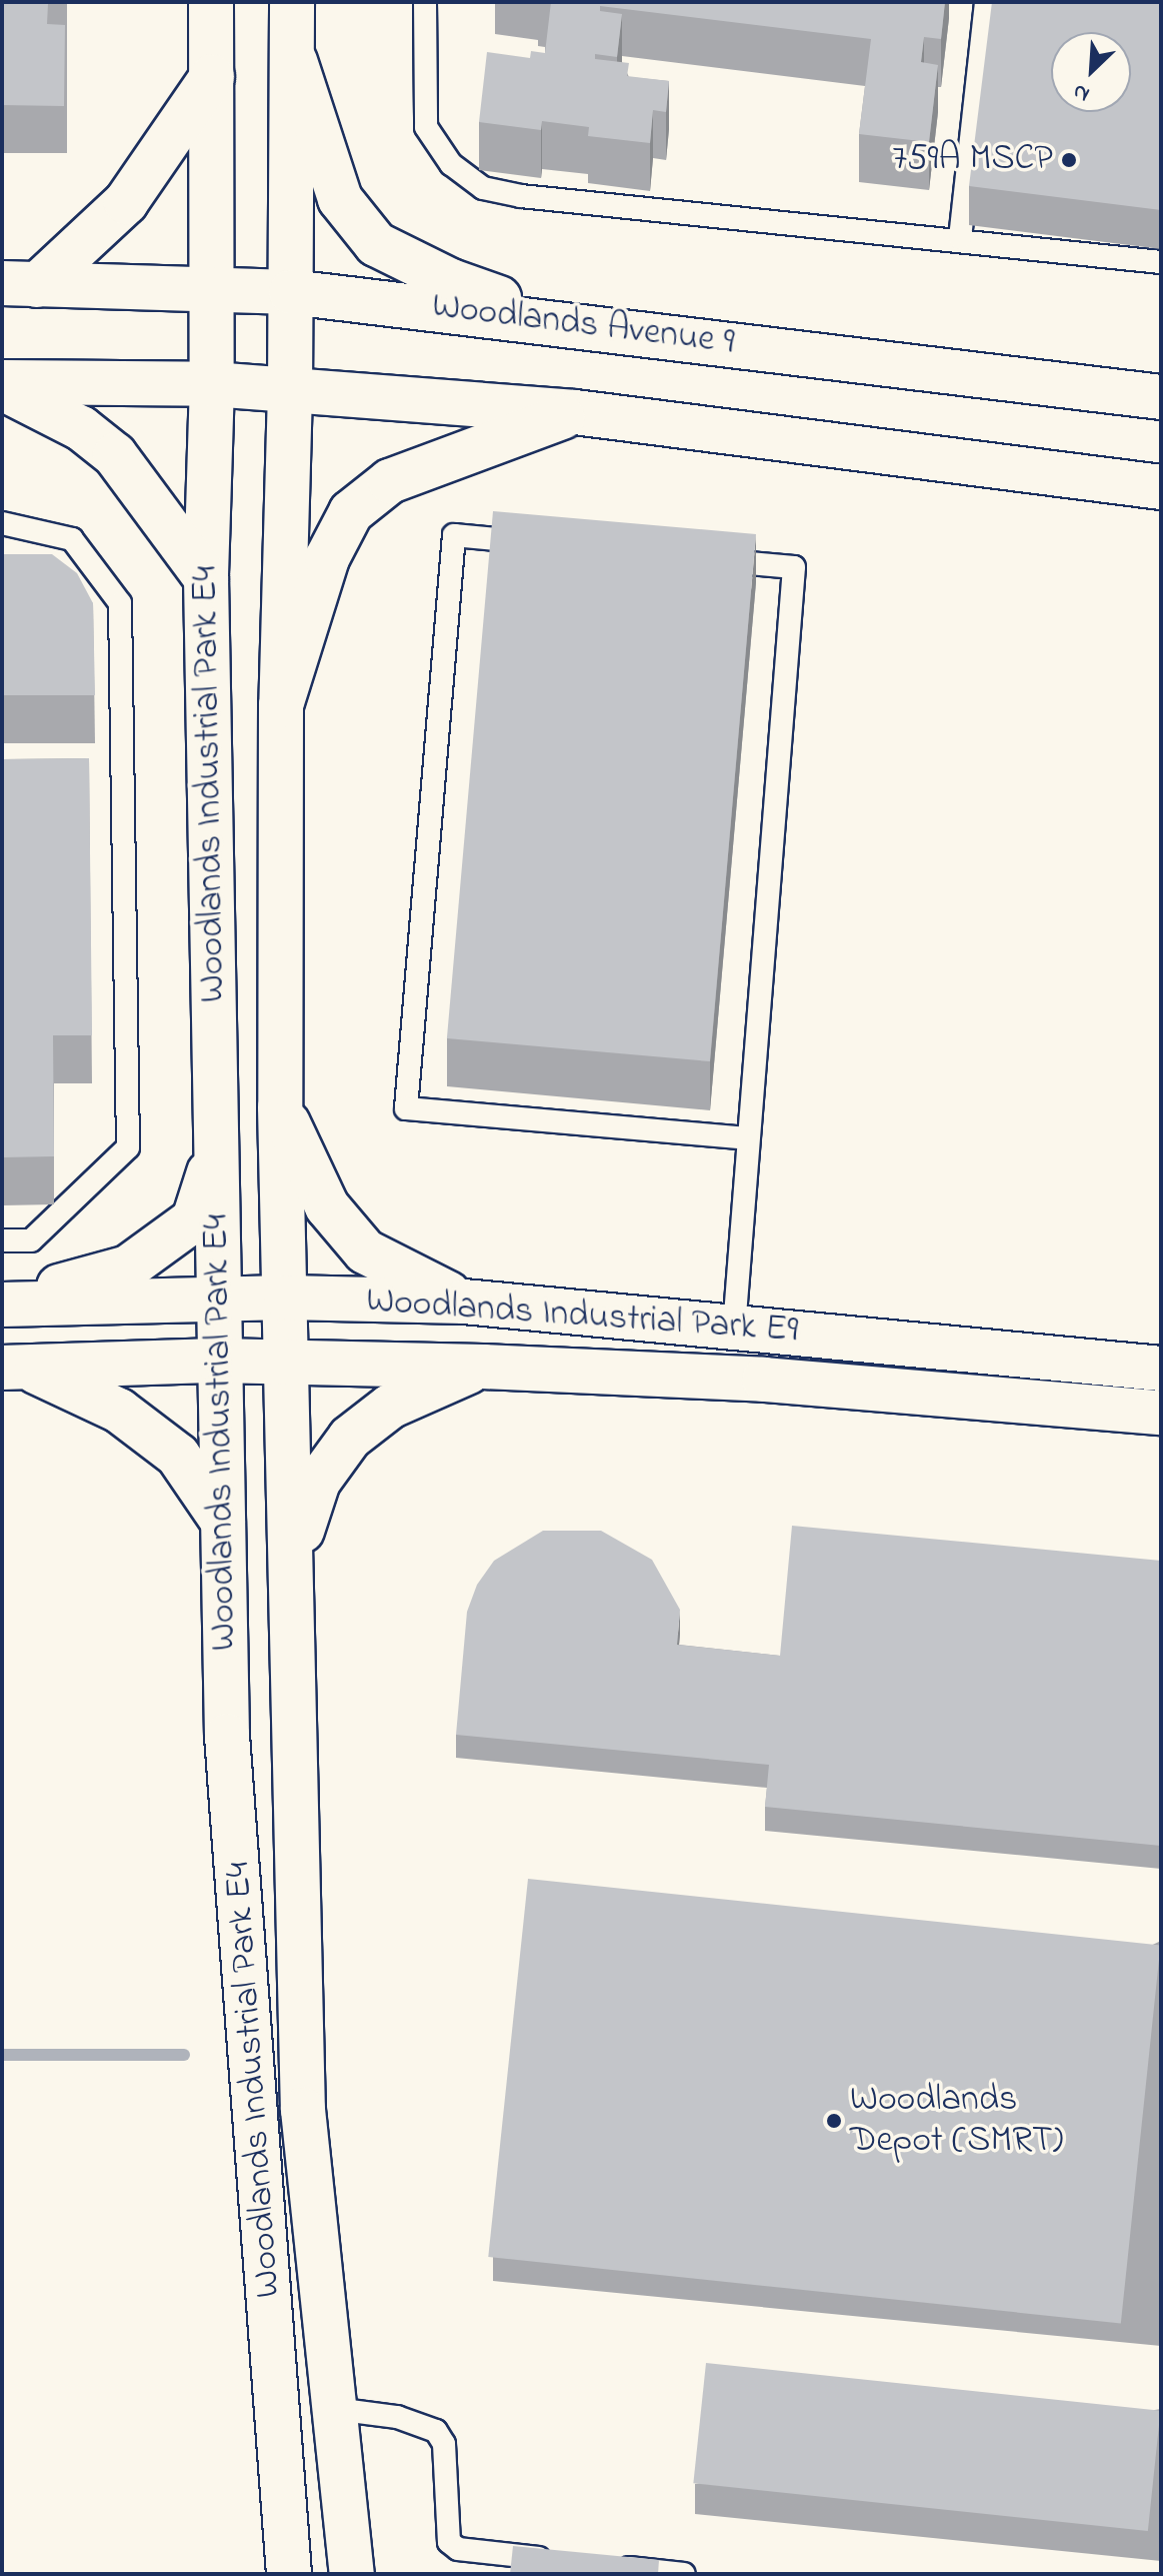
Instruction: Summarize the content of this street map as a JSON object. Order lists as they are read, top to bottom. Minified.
{"streets":{"street":["Woodlands Avenue 9","Woodlands Industrial Park E4","Woodlands Industrial Park E9"]},"crossings":[["Woodlands Avenue 9","Woodlands Industrial Park E4"],["Woodlands Industrial Park E4","Woodlands Industrial Park E9"]],"places":["759A MSCP","Woodlands Depot (SMRT)"],"north":"bottom left"}
